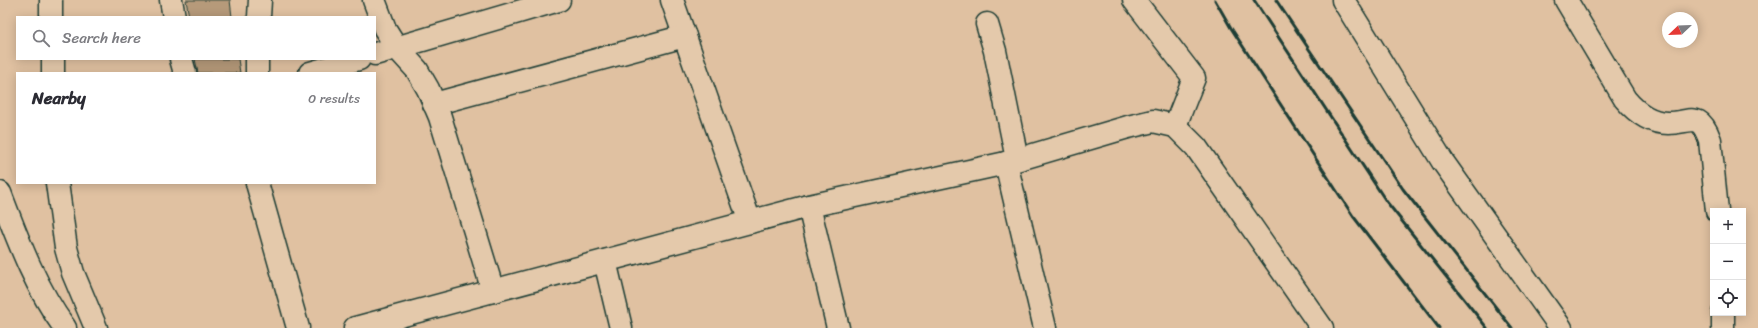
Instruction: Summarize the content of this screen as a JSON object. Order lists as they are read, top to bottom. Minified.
{"north":"bottom left","page":{"search":"Search here","heading":["Nearby","0 results"],"map_buttons":["+","−"]}}
